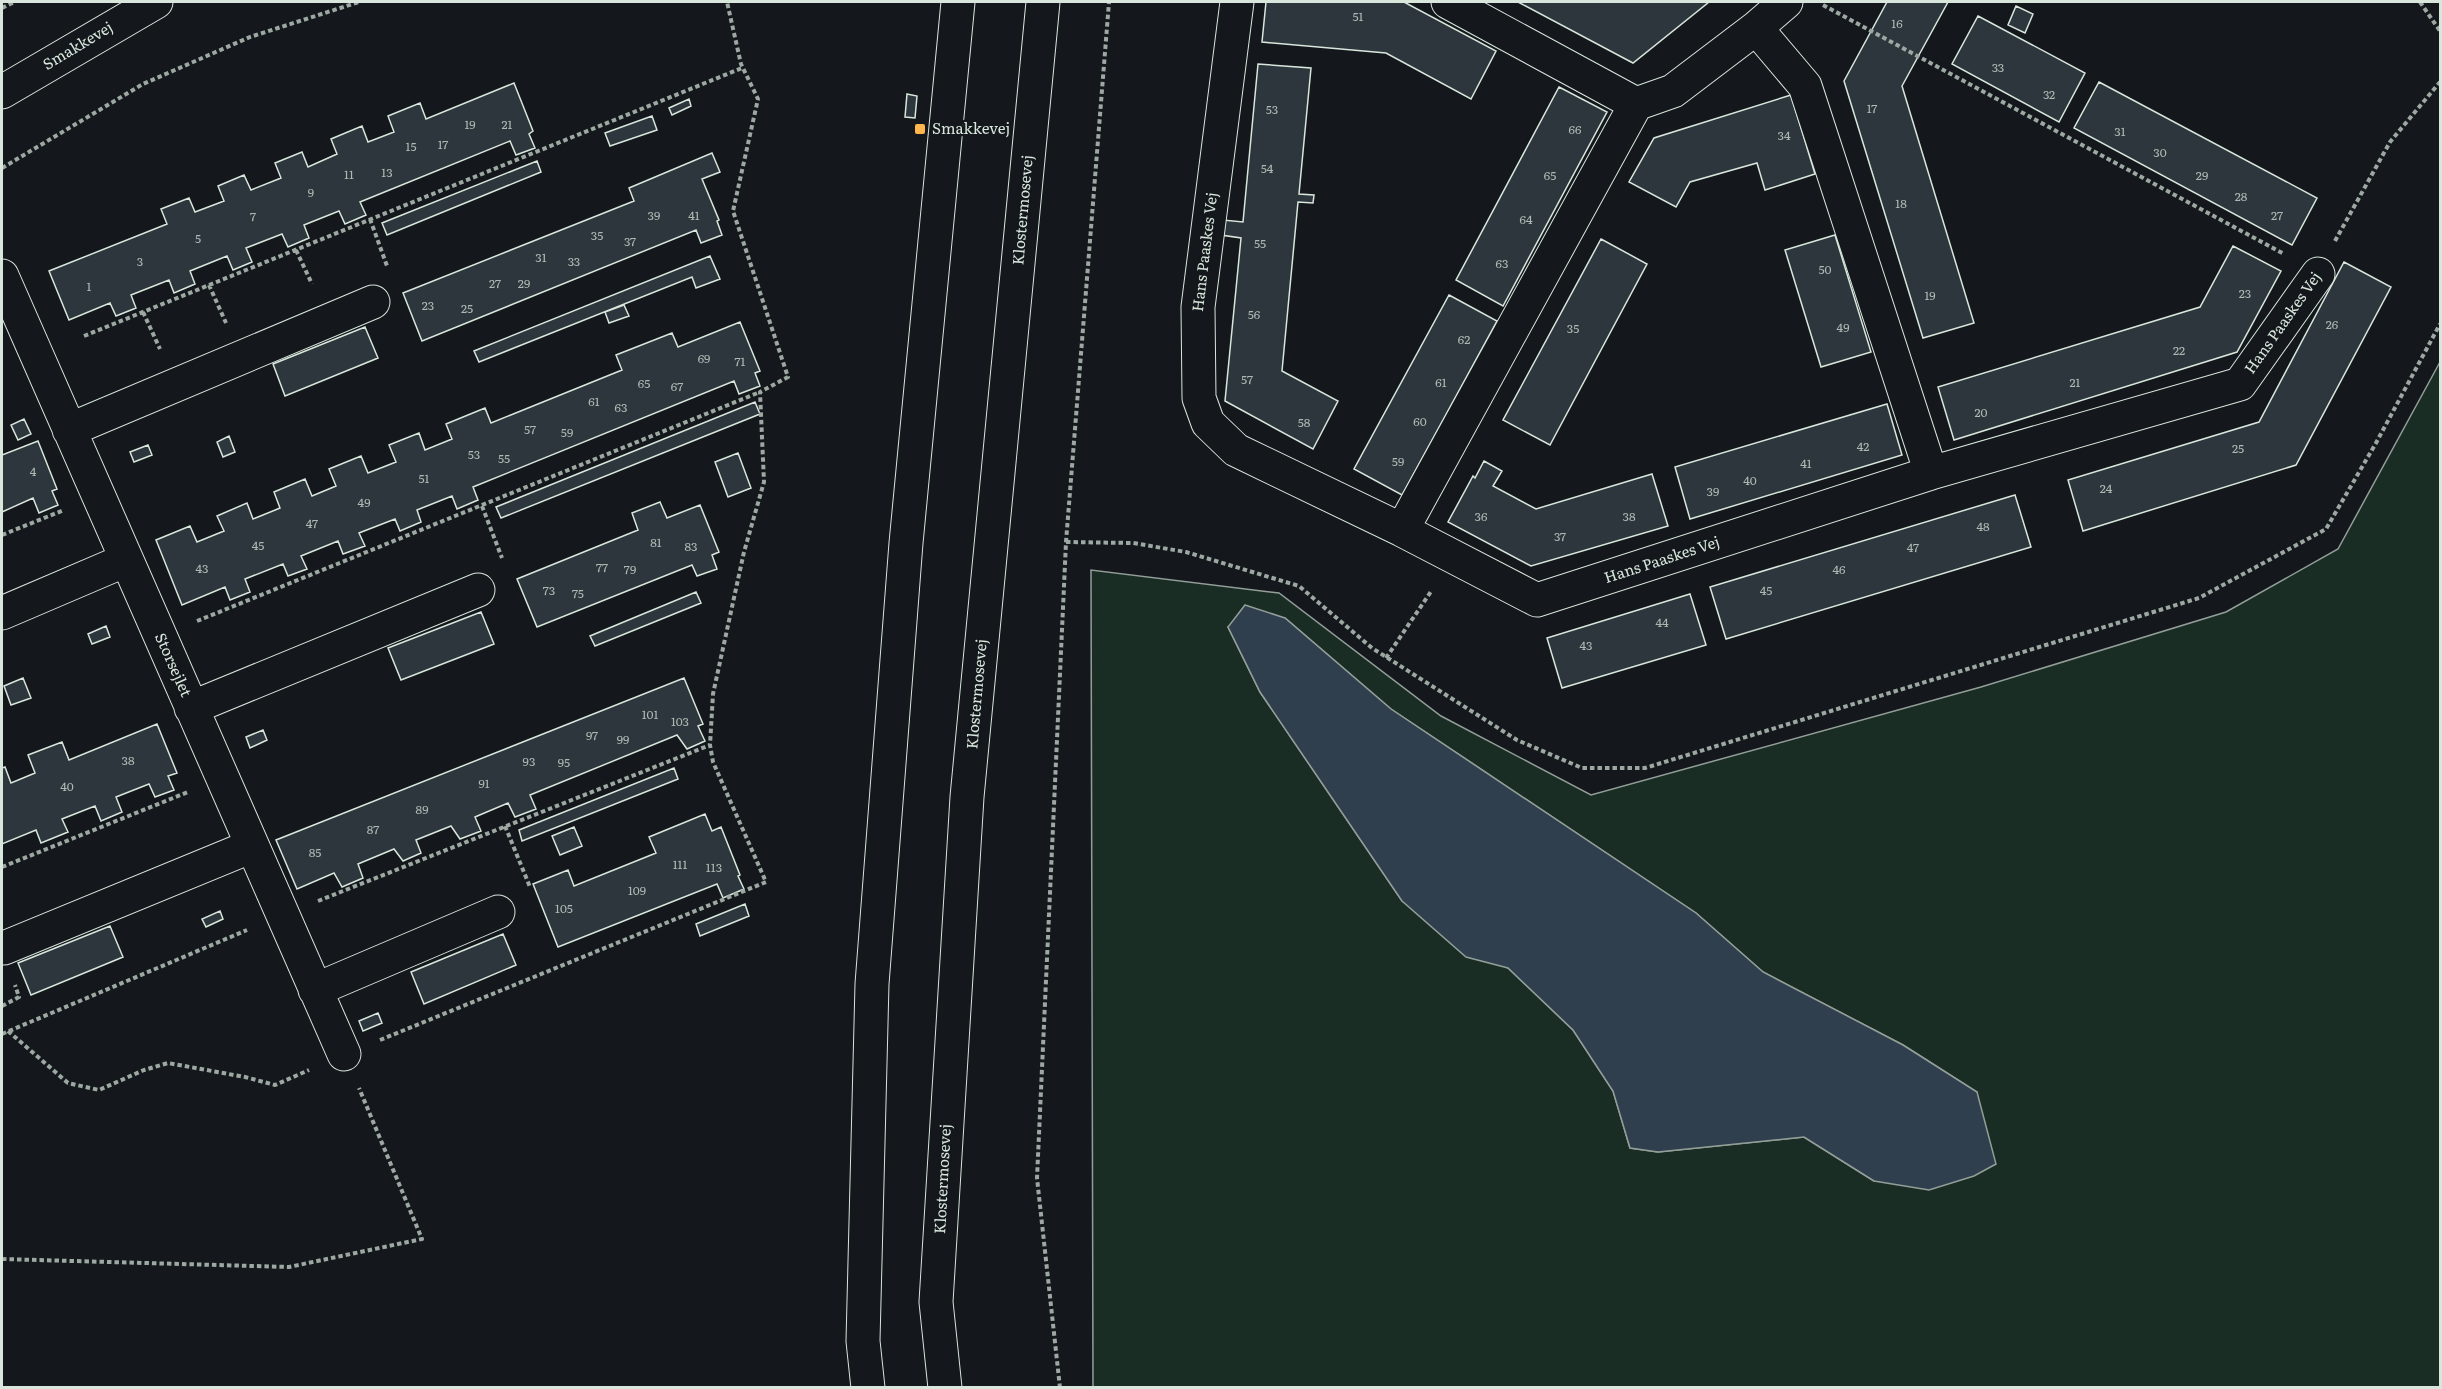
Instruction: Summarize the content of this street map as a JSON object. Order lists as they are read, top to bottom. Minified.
{"streets":{"street":["Smakkevej","Klostermosevej","Hans Paaskes Vej","Storsejlet"]},"places":{"transit":["Smakkevej"]},"house_numbers":["51","16","33","32","17","53","19","21","66","31","34","17","15","30","54","13","11","65","29","9","28","18","39","41","27","7","64","35","5","37","55","31","3","33","63","50","27","29","1","23","19","23","25","56","26","49","35","62","22","69","71","57","61","21","65","67","61","63","20","60","58","57","59","42","25","53","55","59","41","4","51","40","24","39","49","36","38","47","48","37","81","45","83","47","77","43","79","46","73","45","75","44","43","101","103","97","99","38","93","95","91","40","89","87","85","111","113","109","105"]}
